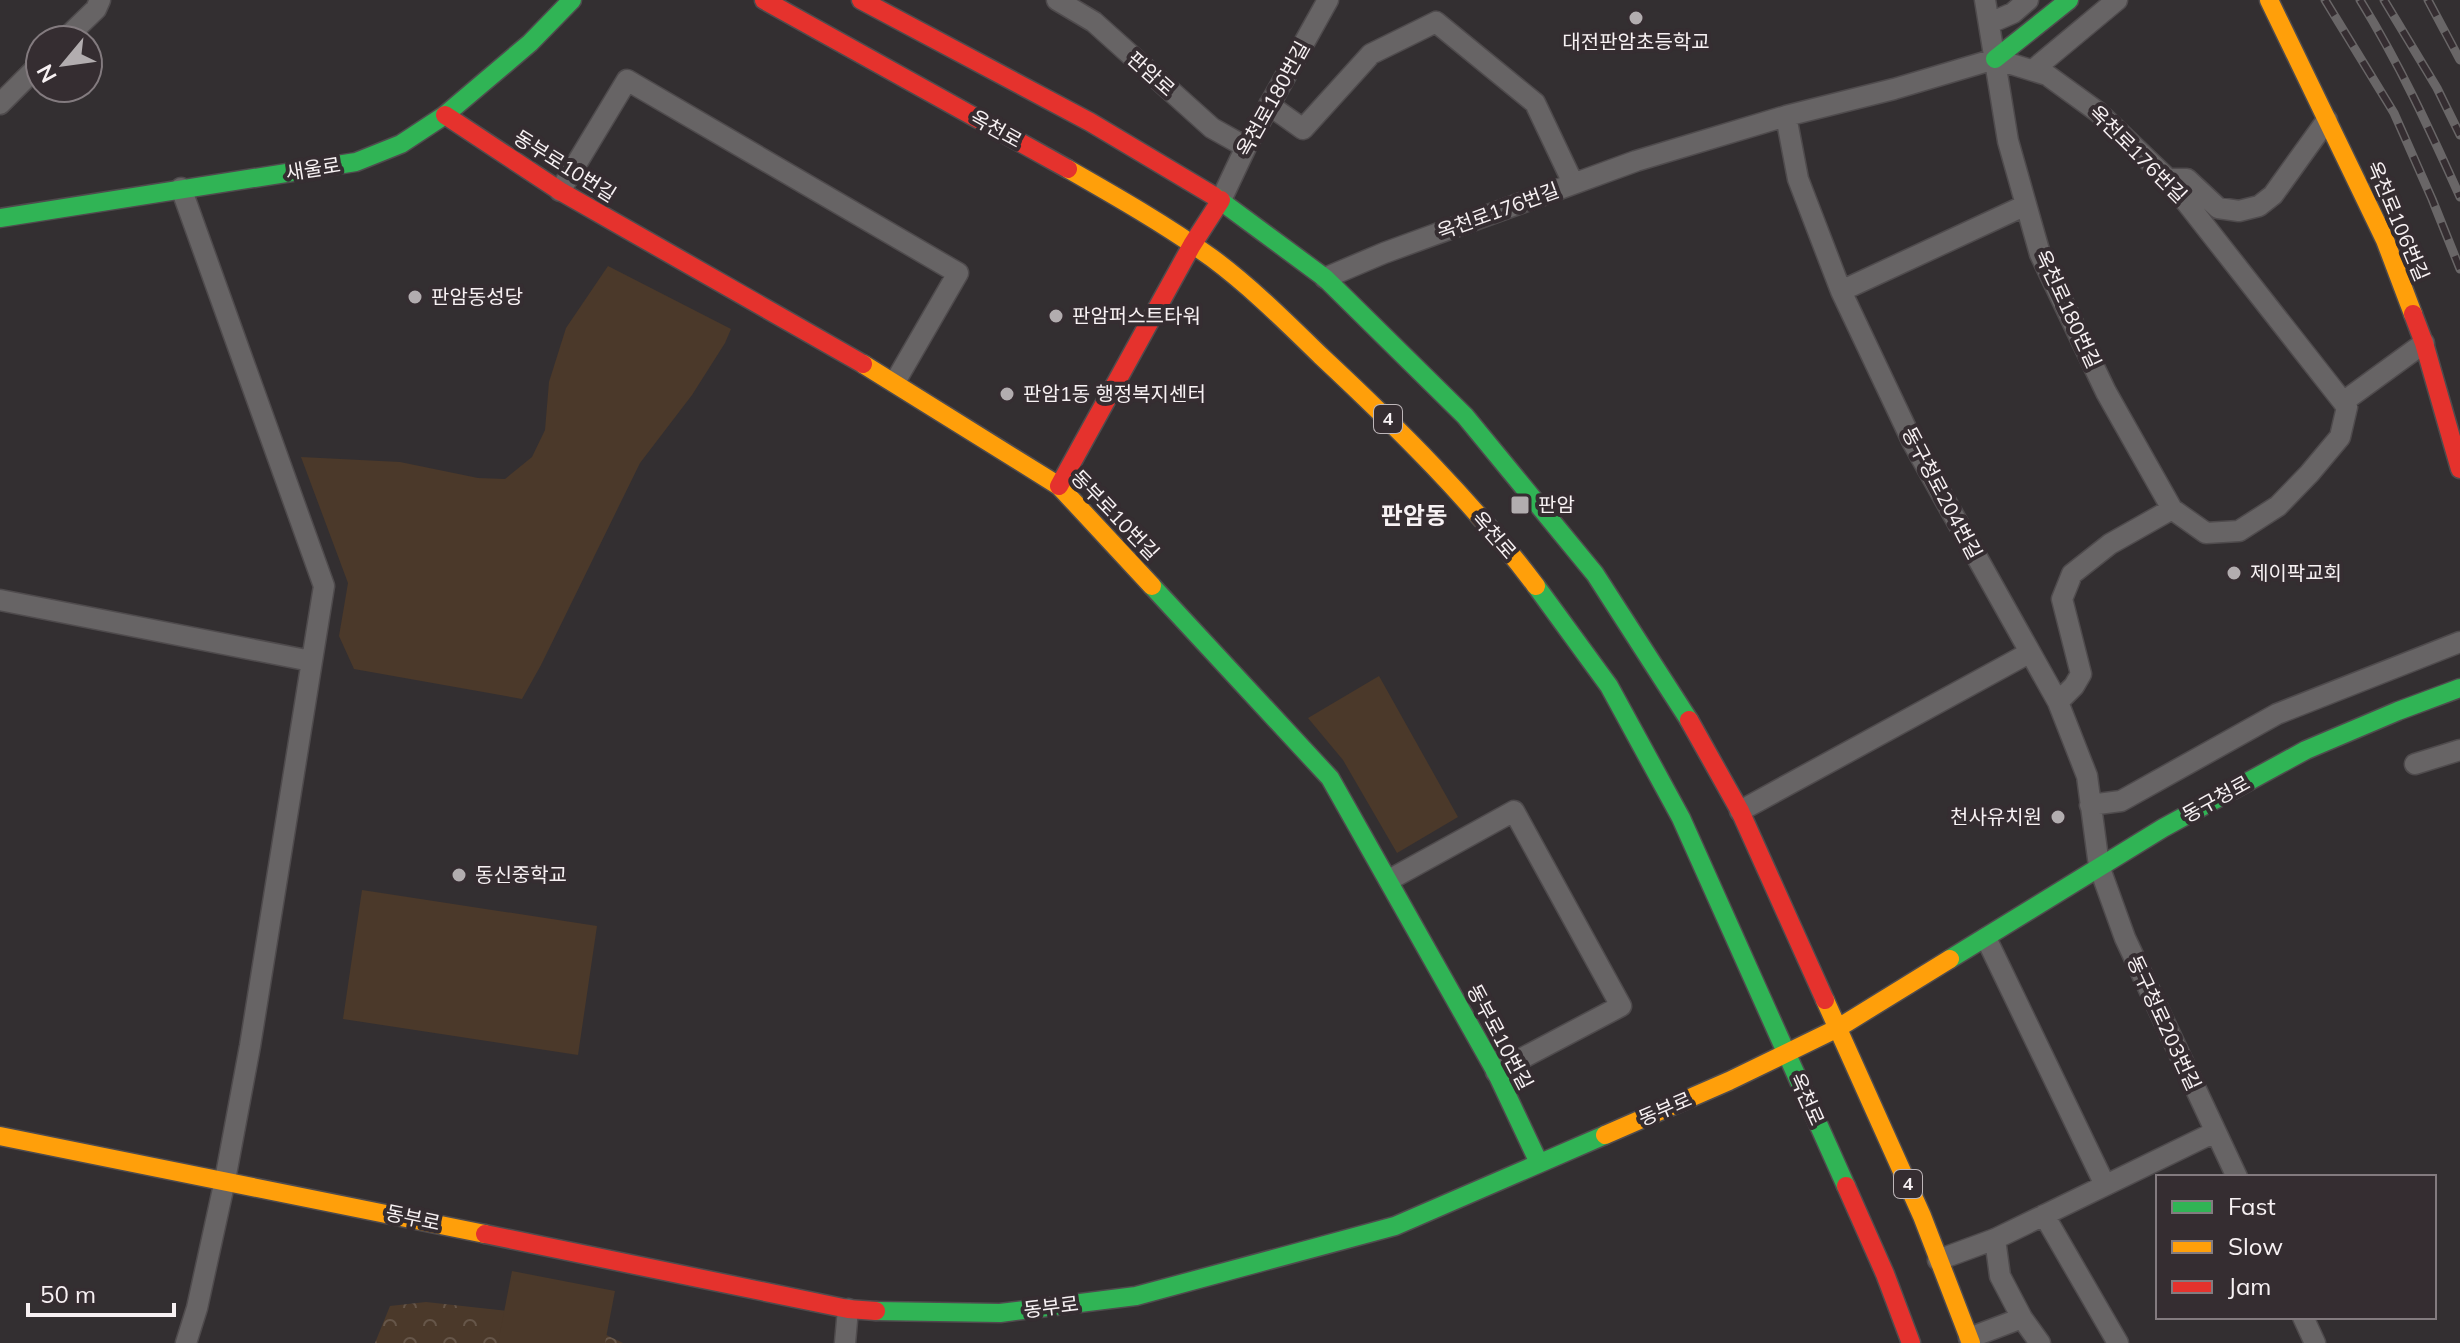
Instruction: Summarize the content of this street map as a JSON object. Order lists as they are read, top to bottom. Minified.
{"streets":{"main road":["옥천로","동부로10번길","새울로","옥천로106번길","4","동구청로","동부로"],"street":["판암로","옥천로180번길","옥천로176번길","동구청로204번길","동구청로203번길"]},"crossings":[["판암로","옥천로180번길"],["옥천로180번길","옥천로176번길"],["옥천로180번길","4"],["옥천로","동부로"],["옥천로176번길","4"],["옥천로176번길","동구청로204번길"],["동부로10번길","새울로"],["동부로10번길","동부로"],["4","동구청로"],["4","동부로"],["동구청로204번길","동구청로"],["동구청로204번길","동구청로203번길"],["동구청로","동구청로203번길"],["동구청로","동부로"]],"districts":["판암동"],"places":{"other":["대전판암초등학교","판암동성당","판암퍼스트타워","판암1동 행정복지센터","제이팍교회","천사유치원","동신중학교"],"transit":["판암"]},"legend":["Fast","Slow","Jam"],"scale_bar":"50 m","north":"bottom left"}
